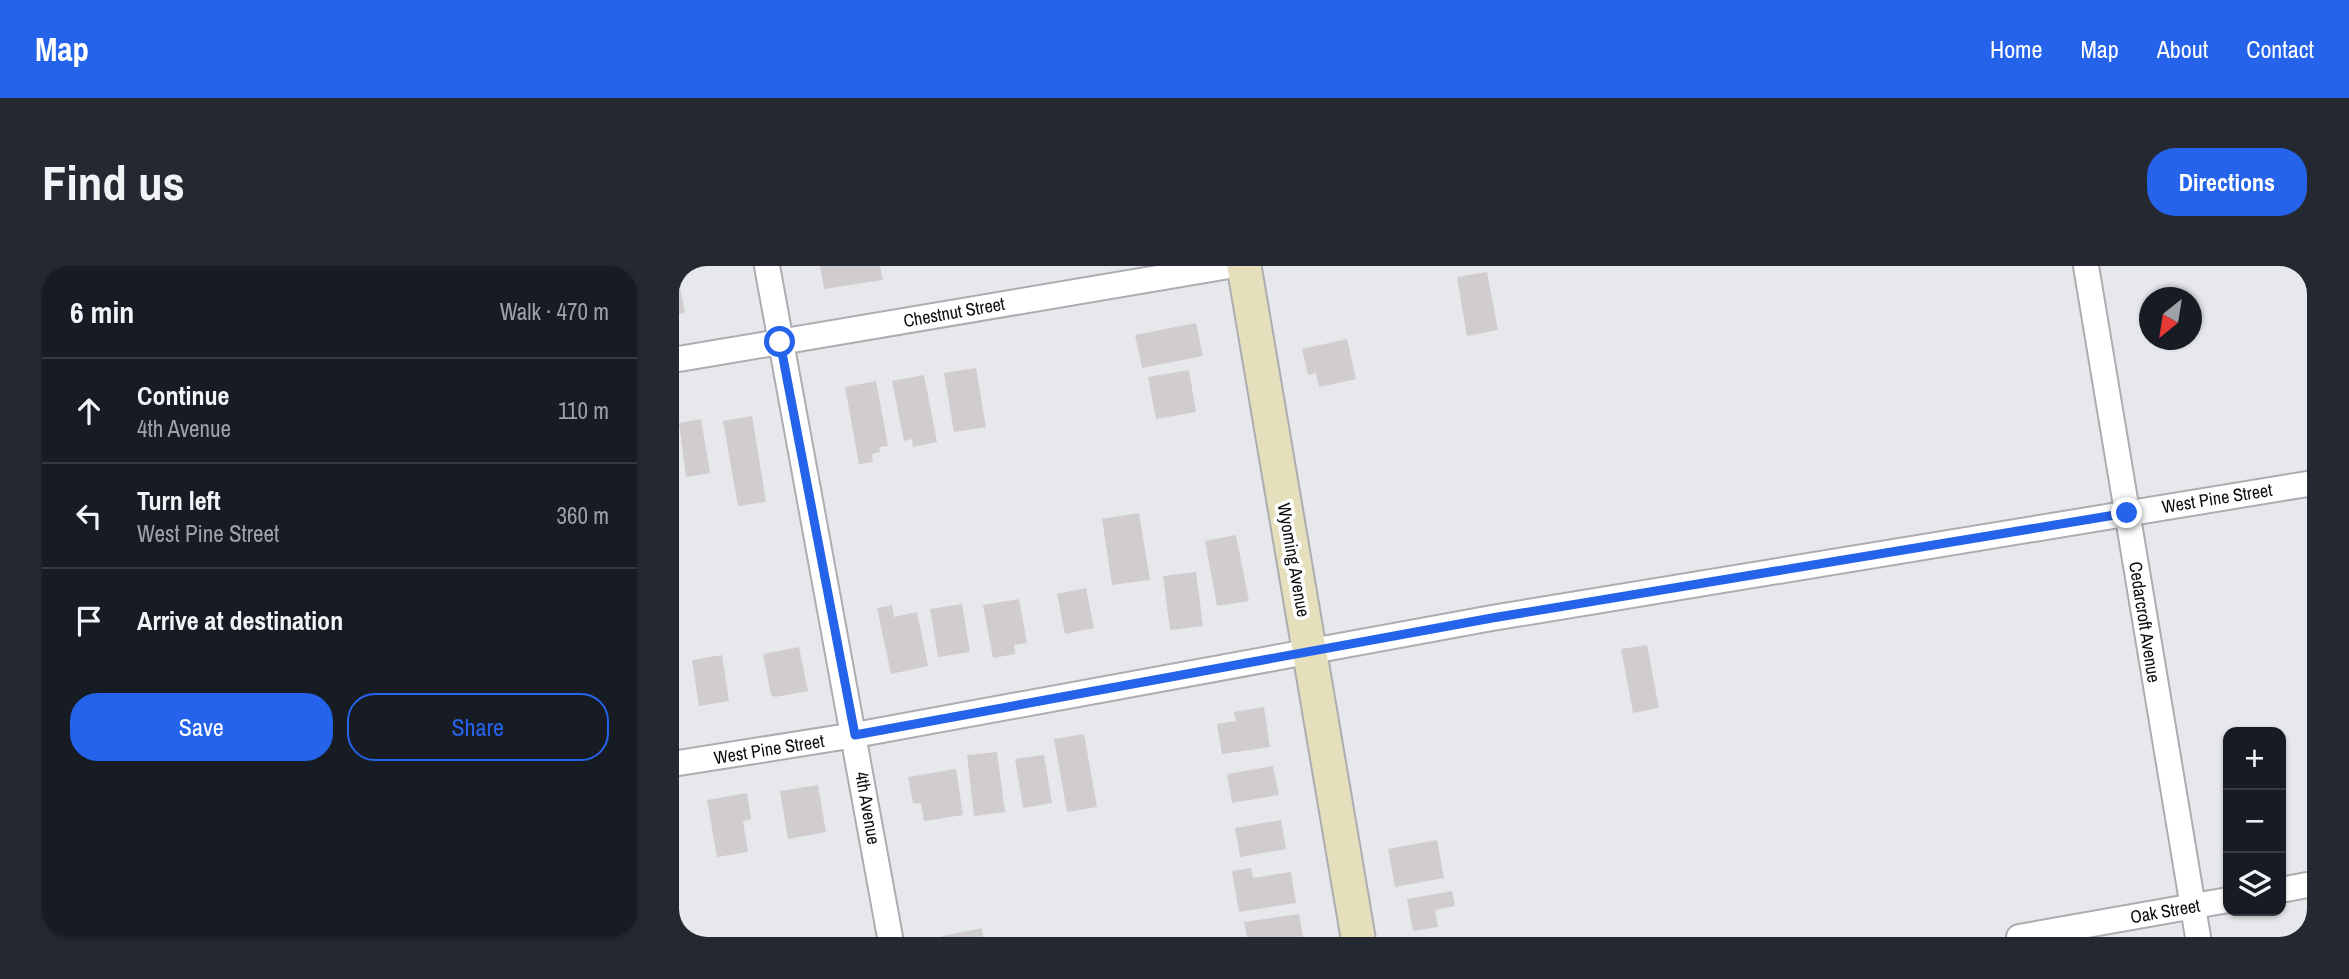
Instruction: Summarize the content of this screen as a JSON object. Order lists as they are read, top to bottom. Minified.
{"streets":{"street":["Chestnut Street","West Pine Street","Wyoming Avenue","Cedarcroft Avenue","4th Avenue","Oak Street"]},"crossings":[["Chestnut Street","4th Avenue"],["West Pine Street","Wyoming Avenue"],["West Pine Street","Cedarcroft Avenue"],["West Pine Street","4th Avenue"],["Cedarcroft Avenue","Oak Street"]],"north":"bottom left","page":{"header":"Map","nav":["Home","Map","About","Contact"],"buttons":["Directions",["Save","Share"]],"title":"Find us","heading":["6 min","Walk · 470 m"],"list":[["Continue","4th Avenue","110 m"],["Turn left","West Pine Street","360 m"],"Arrive at destination"],"map_buttons":["+","−"]}}
